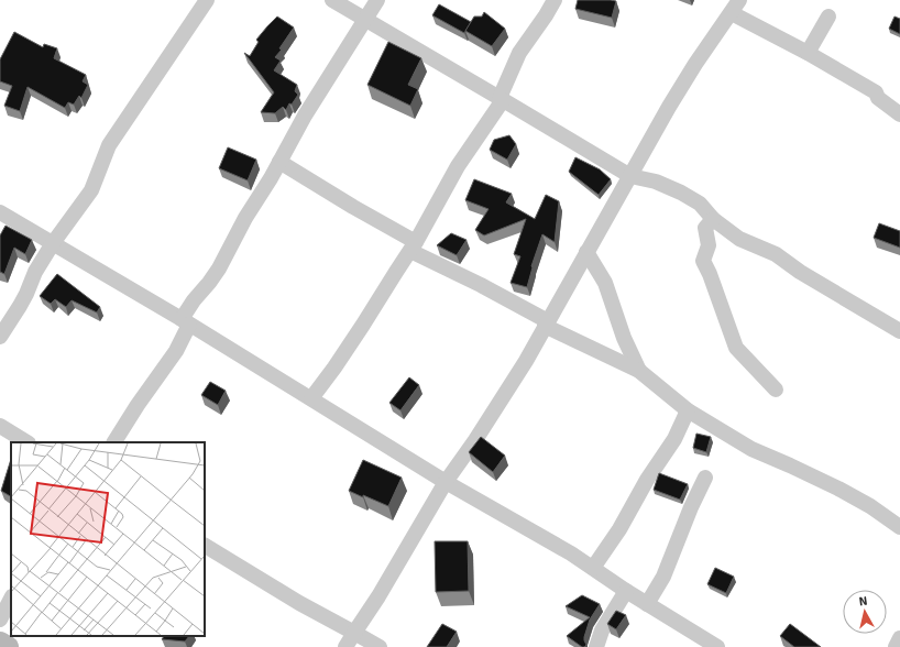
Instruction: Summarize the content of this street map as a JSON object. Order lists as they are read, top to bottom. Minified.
{"north":"top"}
